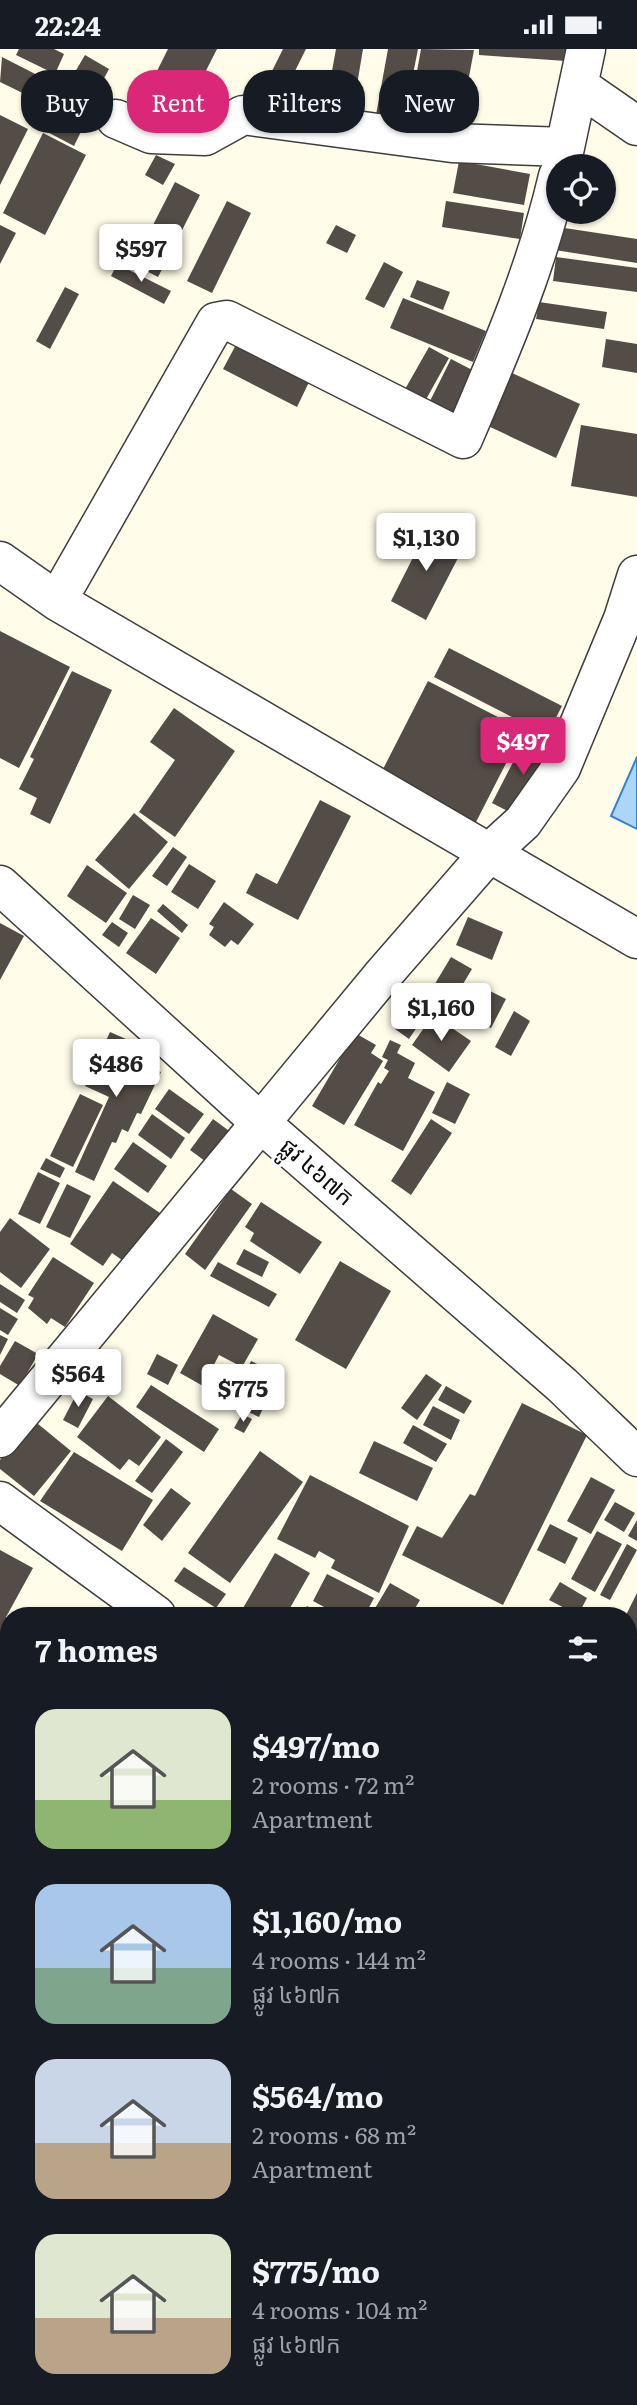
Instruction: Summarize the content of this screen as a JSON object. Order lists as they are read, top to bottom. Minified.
{"streets":{"street":["ផ្លូវ ៤៦៧ក"]},"page":{"status":"22:24","chip":["Buy","Rent","Filters","New"],"price":["$597","$1,130","$497","$1,160","$486","$564","$775"],"heading":"7 homes","list":[{"name":"$497/mo","note":"2 rooms · 72 m² · Apartment"},{"name":"$1,160/mo","note":"4 rooms · 144 m² · ផ្លូវ ៤៦៧ក"},{"name":"$564/mo","note":"2 rooms · 68 m² · Apartment"},{"name":"$775/mo","note":"4 rooms · 104 m² · ផ្លូវ ៤៦៧ក"}]}}
